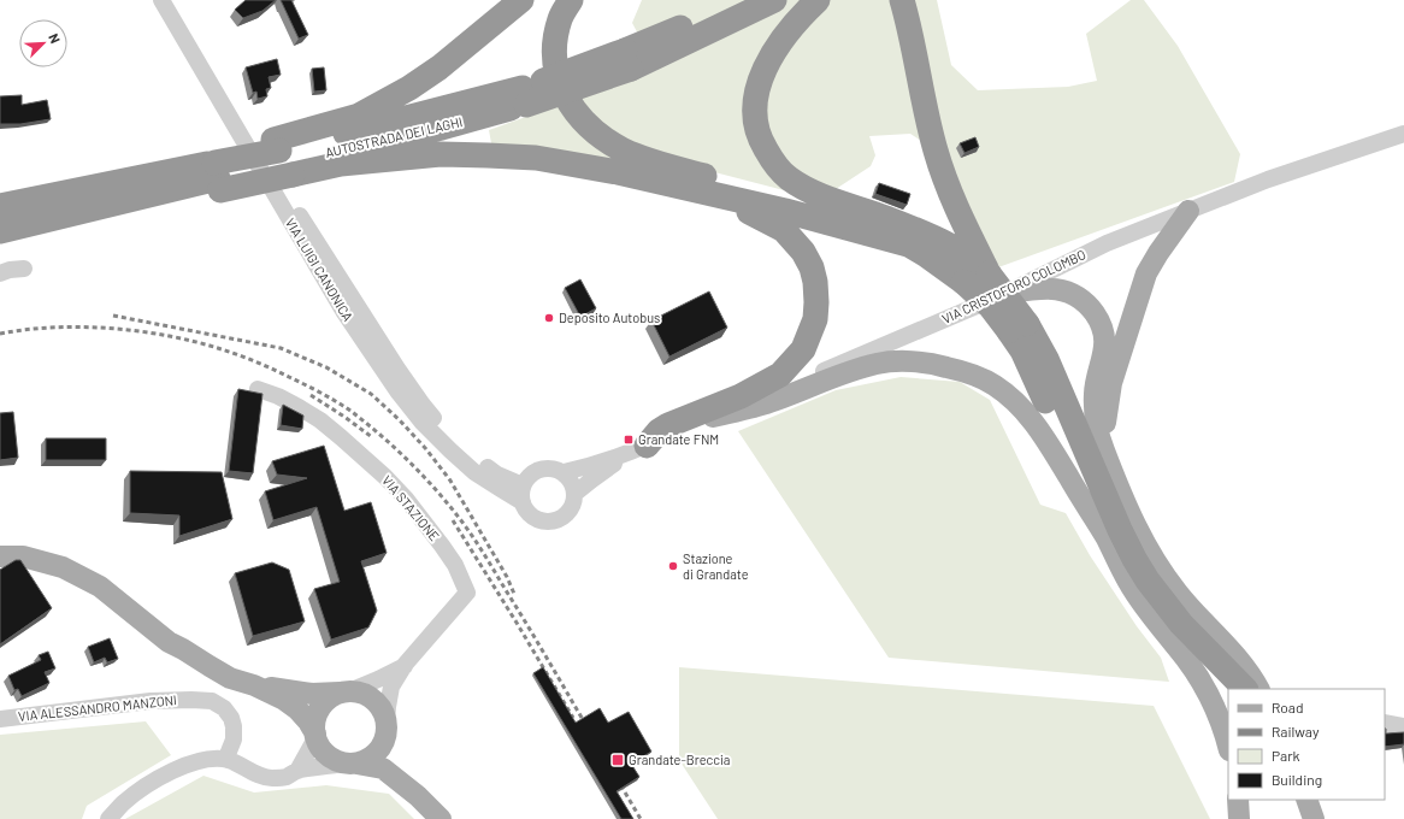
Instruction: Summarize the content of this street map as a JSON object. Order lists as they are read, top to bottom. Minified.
{"streets":{"highway":["AUTOSTRADA DEI LAGHI"],"street":["VIA LUIGI CANONICA","VIA CRISTOFORO COLOMBO","VIA STAZIONE","VIA ALESSANDRO MANZONI"]},"crossings":[["VIA LUIGI CANONICA","VIA CRISTOFORO COLOMBO"]],"places":{"other":["Deposito Autobus","Stazione di Grandate"],"transit":["Grandate FNM","Grandate-Breccia"]},"legend":["Road","Railway","Park","Building"],"north":"top right"}
